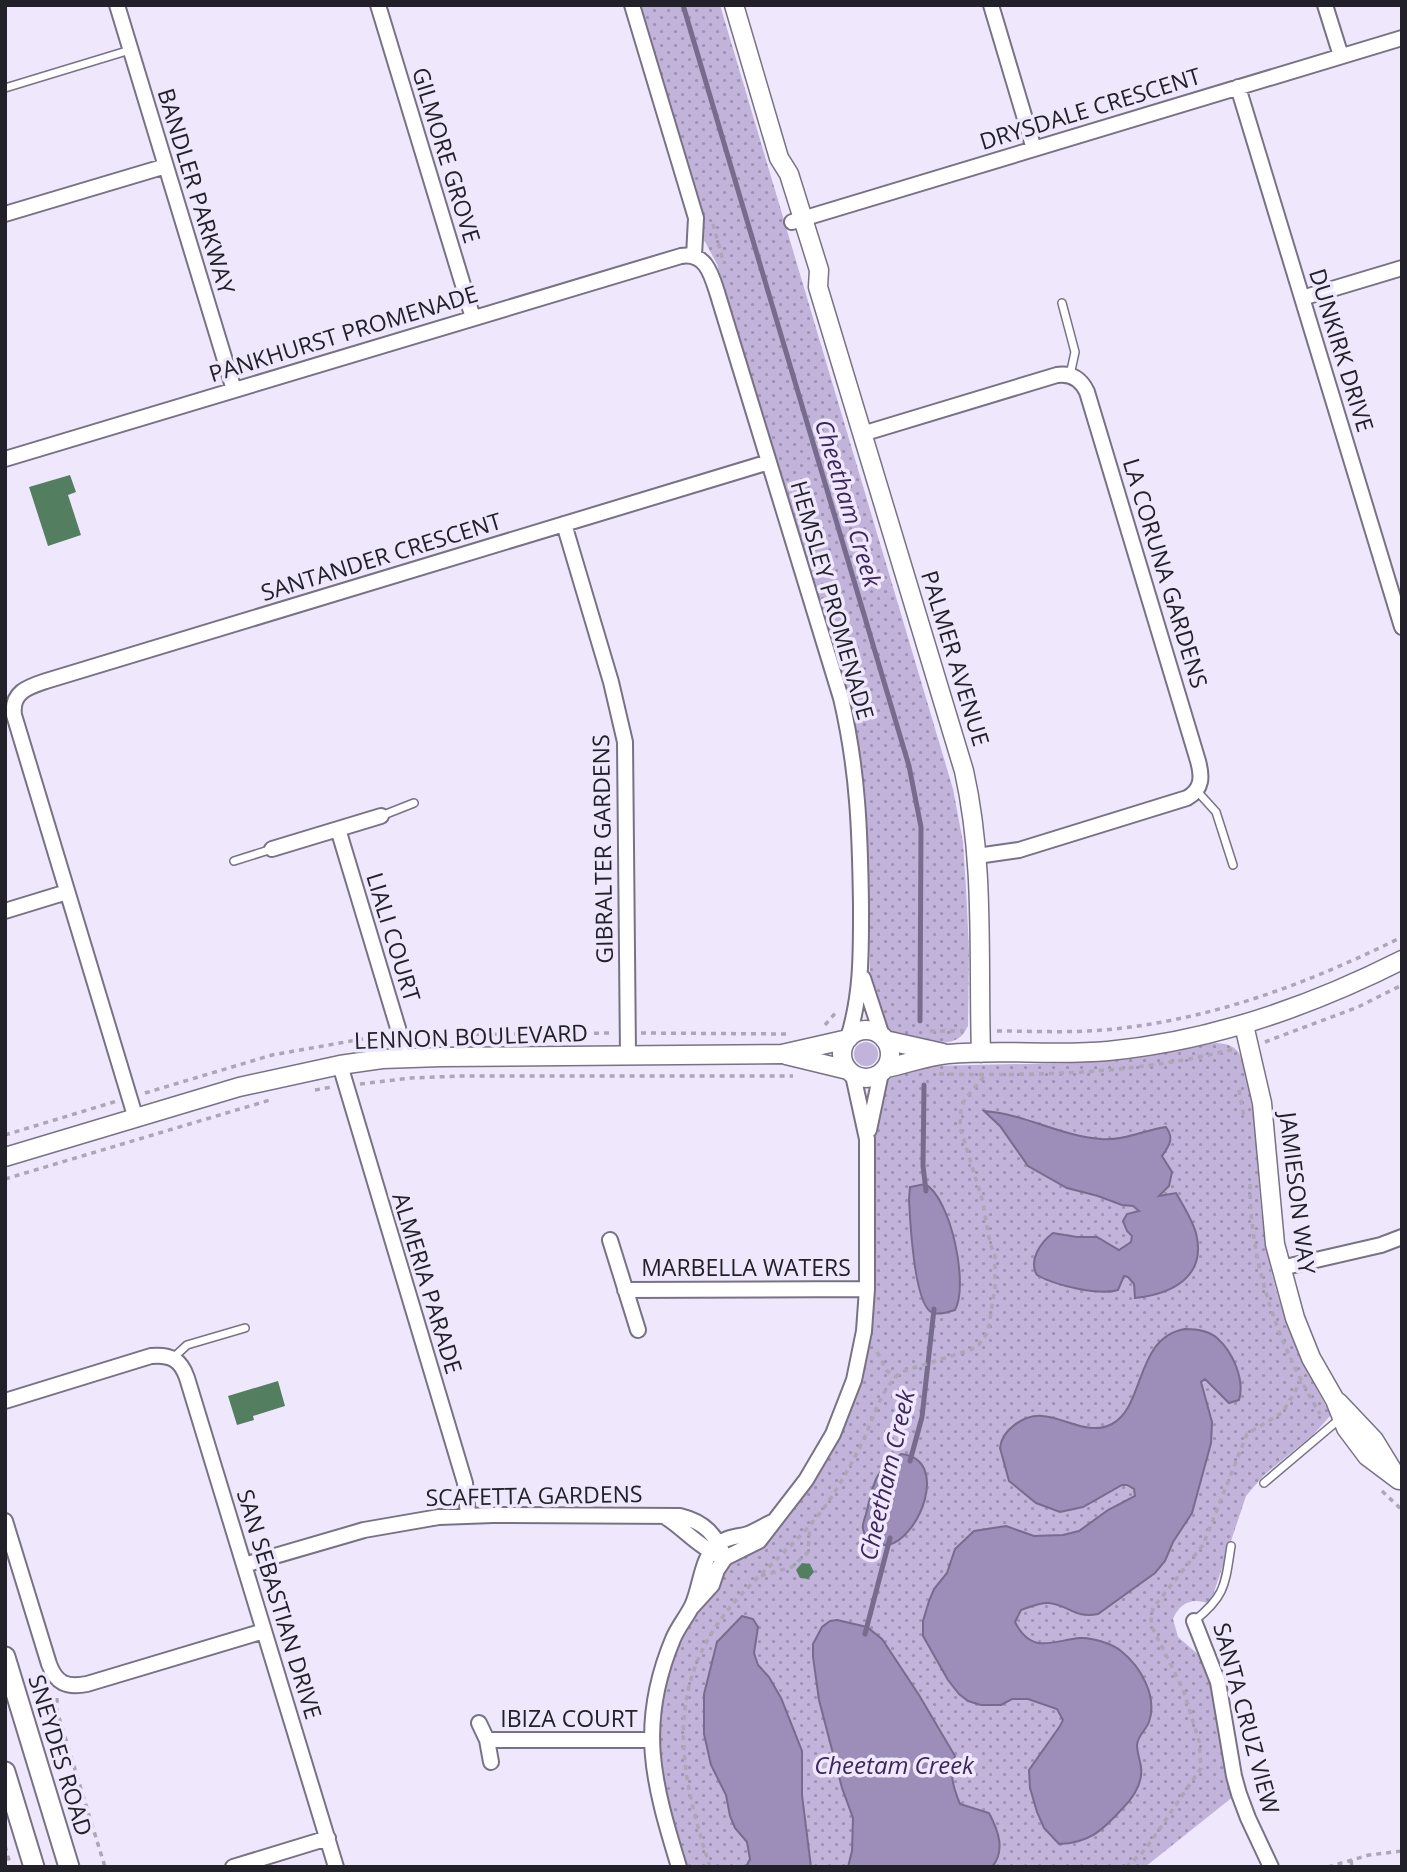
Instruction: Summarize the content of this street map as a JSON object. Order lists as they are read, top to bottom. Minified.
{"streets":{"main road":["SNEYDES ROAD"],"street":["DRYSDALE CRESCENT","GILMORE GROVE","BANDLER PARKWAY","PANKHURST PROMENADE","DUNKIRK DRIVE","SANTANDER CRESCENT","LA CORUNA GARDENS","HEMSLEY PROMENADE","PALMER AVENUE","GIBRALTER GARDENS","LIALI COURT","LENNON BOULEVARD","JAMIESON WAY","MARBELLA WATERS","ALMERIA PARADE","SCAFETTA GARDENS","SAN SEBASTIAN DRIVE","IBIZA COURT","SANTA CRUZ VIEW"]},"crossings":[["DRYSDALE CRESCENT","DUNKIRK DRIVE"],["DRYSDALE CRESCENT","PALMER AVENUE"],["GILMORE GROVE","PANKHURST PROMENADE"],["BANDLER PARKWAY","PANKHURST PROMENADE"],["PANKHURST PROMENADE","HEMSLEY PROMENADE"],["SANTANDER CRESCENT","HEMSLEY PROMENADE"],["SANTANDER CRESCENT","GIBRALTER GARDENS"],["SANTANDER CRESCENT","LENNON BOULEVARD"],["HEMSLEY PROMENADE","LENNON BOULEVARD"],["GIBRALTER GARDENS","LENNON BOULEVARD"],["LIALI COURT","LENNON BOULEVARD"],["LENNON BOULEVARD","ALMERIA PARADE"],["ALMERIA PARADE","SCAFETTA GARDENS"],["SCAFETTA GARDENS","SAN SEBASTIAN DRIVE"]],"water":["Cheetham Creek","Cheetam Creek"]}
